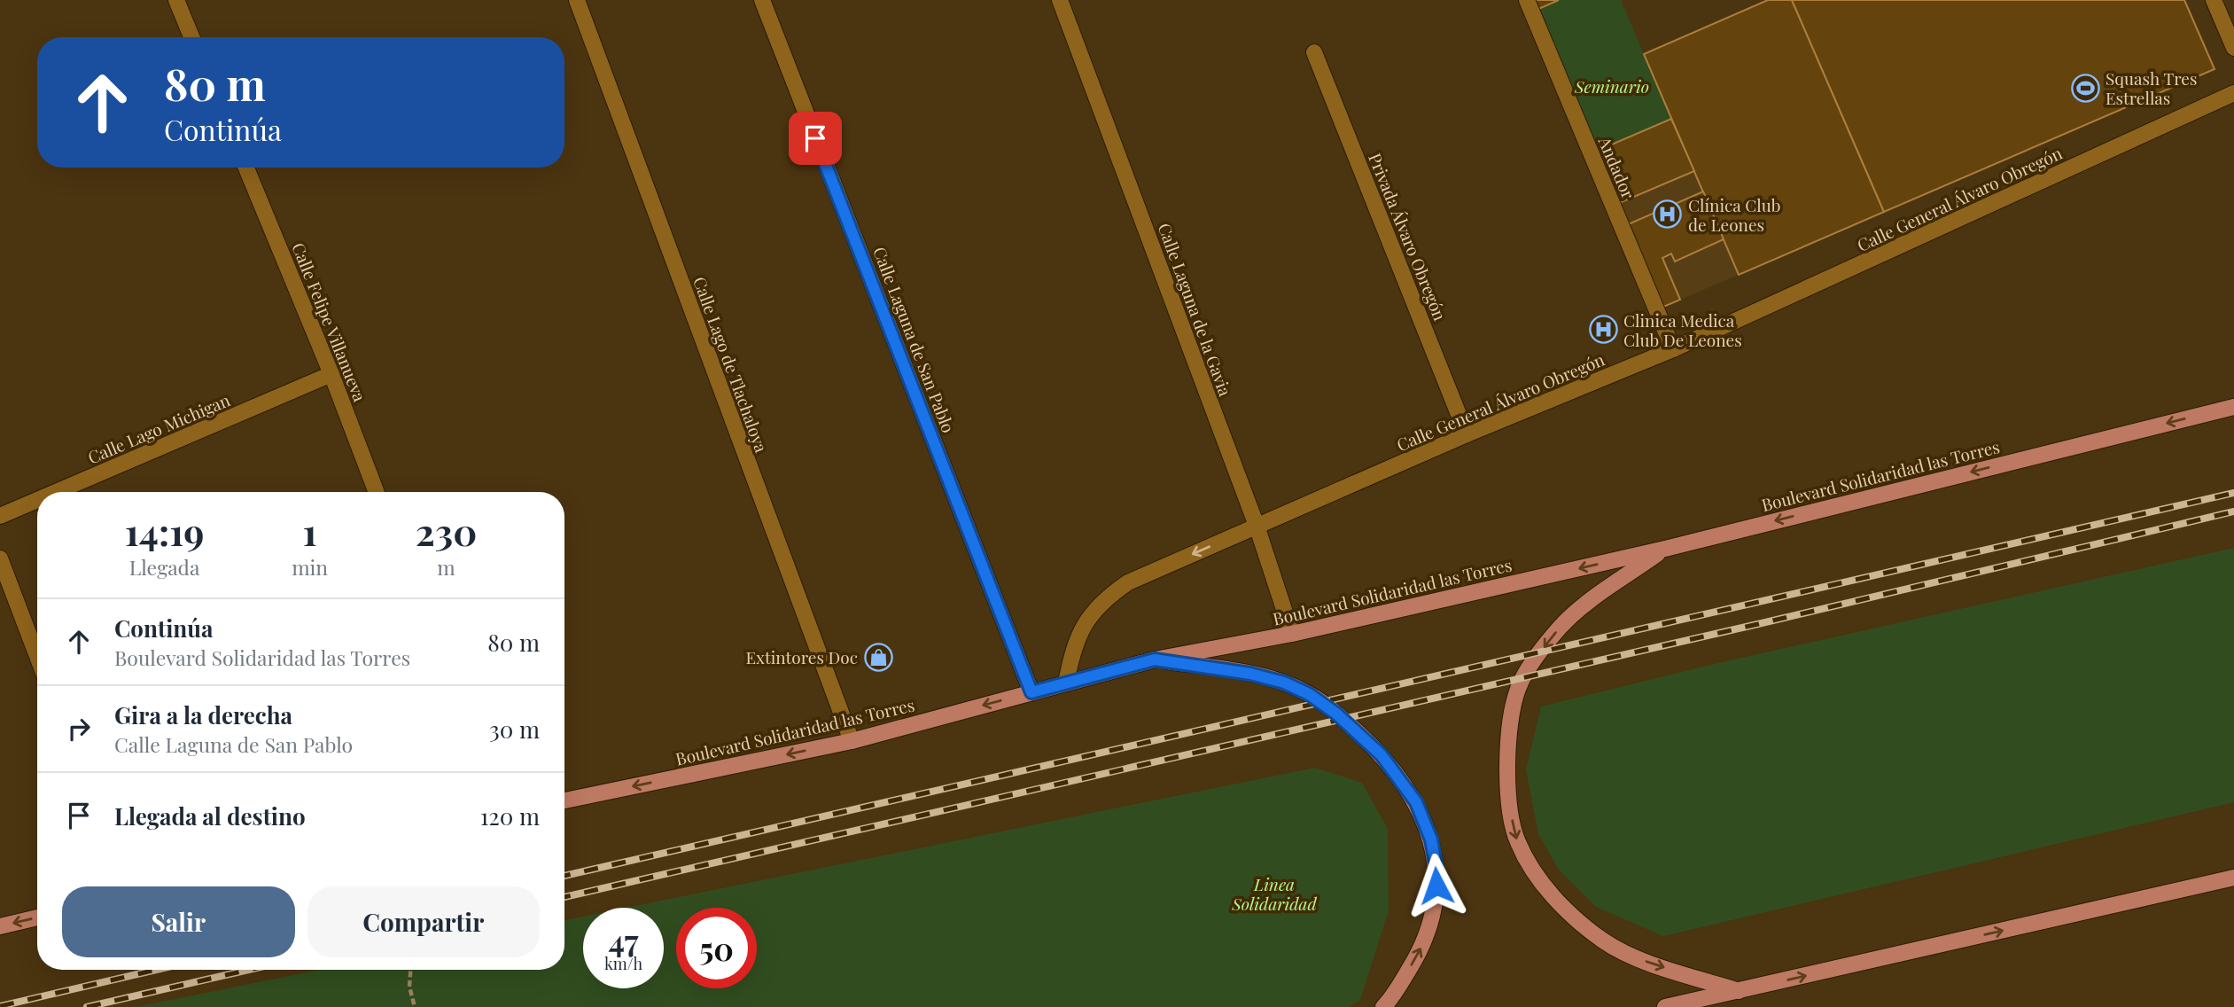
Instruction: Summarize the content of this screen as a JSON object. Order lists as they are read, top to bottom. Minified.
{"streets":{"main road":["Boulevard Solidaridad las Torres"],"street":["Andador","Calle General Álvaro Obregón","Privada Álvaro Obregón","Calle Laguna de la Gavia","Calle Felipe Villanueva","Calle Laguna de San Pablo","Calle Lago de Tlachaloya","Calle Lago Michigan"]},"crossings":[["Andador","Calle General Álvaro Obregón"],["Calle General Álvaro Obregón","Privada Álvaro Obregón"],["Calle General Álvaro Obregón","Calle Laguna de la Gavia"],["Calle General Álvaro Obregón","Boulevard Solidaridad las Torres"],["Calle Laguna de la Gavia","Boulevard Solidaridad las Torres"],["Calle Felipe Villanueva","Calle Lago Michigan"],["Calle Laguna de San Pablo","Boulevard Solidaridad las Torres"],["Calle Lago de Tlachaloya","Boulevard Solidaridad las Torres"]],"one_way":["Boulevard Solidaridad las Torres"],"parks":["Seminario","Linea Solidaridad"],"places":{"sports":["Squash Tres Estrellas"],"hospital":["Clínica Club de Leones","Clinica Medica Club De Leones"],"shop":["Extintores Doc"]},"page":{"turn":["80 m","Continúa"],"eta":["14:19","Llegada","1","min","230","m"],"list":[{"name":"Continúa","note":"Boulevard Solidaridad las Torres","value":"80 m"},{"name":"Gira a la derecha","note":"Calle Laguna de San Pablo","value":"30 m"},{"name":"Llegada al destino","value":"120 m"}],"buttons":["Salir","Compartir"],"speed":"47 km/h","limit":"50"}}
